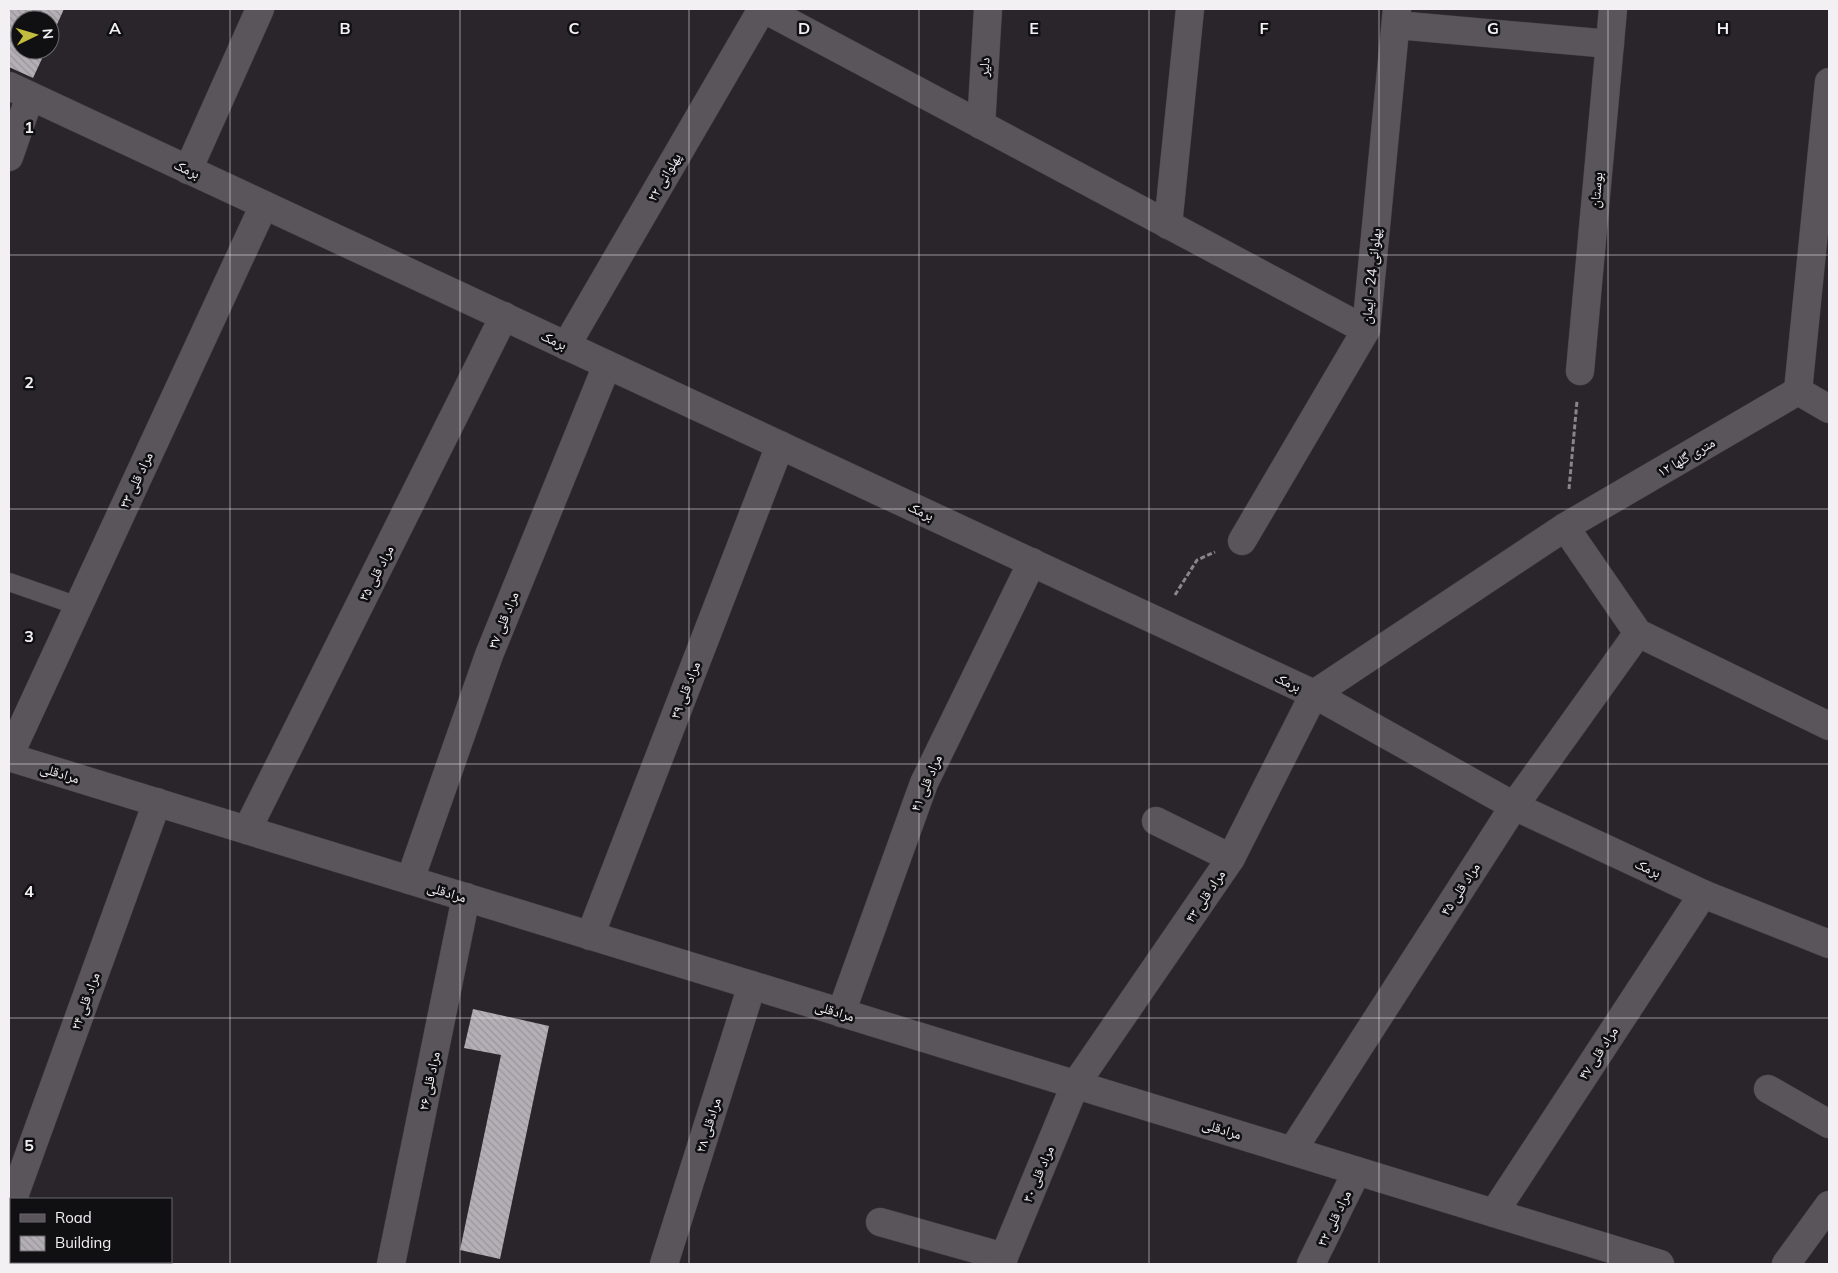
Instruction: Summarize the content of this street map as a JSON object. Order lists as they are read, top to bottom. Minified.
{"streets":{"street":["دلیر","برمک","پهلوانی ۲۲","بوستان","پهلوانی 24 - ایمان","۱۲ متری گلها","مراد قلی ۳۳","مراد قلی ۳۵","مراد قلی ۳۷","مراد قلی ۳۹","مرادقلی","مراد قلی ۴۱","مراد قلی ۴۵","مراد قلی ۴۳","مراد قلی ۲۴","مراد قلی ۴۷","مراد قلی ۲۶","مرادقلی ۲۸","مراد قلی ۳۰","مراد قلی ۳۲"]},"crossings":[["برمک","پهلوانی ۲۲"],["برمک","۱۲ متری گلها"],["برمک","مراد قلی ۳۳"],["برمک","مراد قلی ۳۵"],["برمک","مراد قلی ۳۷"],["برمک","مراد قلی ۳۹"],["برمک","مراد قلی ۴۱"],["برمک","مراد قلی ۴۵"],["برمک","مراد قلی ۴۳"],["برمک","مراد قلی ۴۷"],["۱۲ متری گلها","مراد قلی ۴۳"],["مراد قلی ۳۳","مرادقلی"],["مراد قلی ۳۵","مرادقلی"],["مراد قلی ۳۷","مرادقلی"],["مراد قلی ۳۹","مرادقلی"],["مرادقلی","مراد قلی ۴۱"],["مرادقلی","مراد قلی ۴۵"],["مرادقلی","مراد قلی ۴۳"],["مرادقلی","مراد قلی ۲۴"],["مرادقلی","مراد قلی ۴۷"],["مرادقلی","مراد قلی ۲۶"],["مرادقلی","مرادقلی ۲۸"],["مرادقلی","مراد قلی ۳۰"],["مرادقلی","مراد قلی ۳۲"],["مراد قلی ۴۳","مراد قلی ۳۰"]],"legend":["Road","Building"],"north":"right","grid":{"columns":["A","B","C","D","E","F","G","H"],"rows":["1","2","3","4","5"]}}
